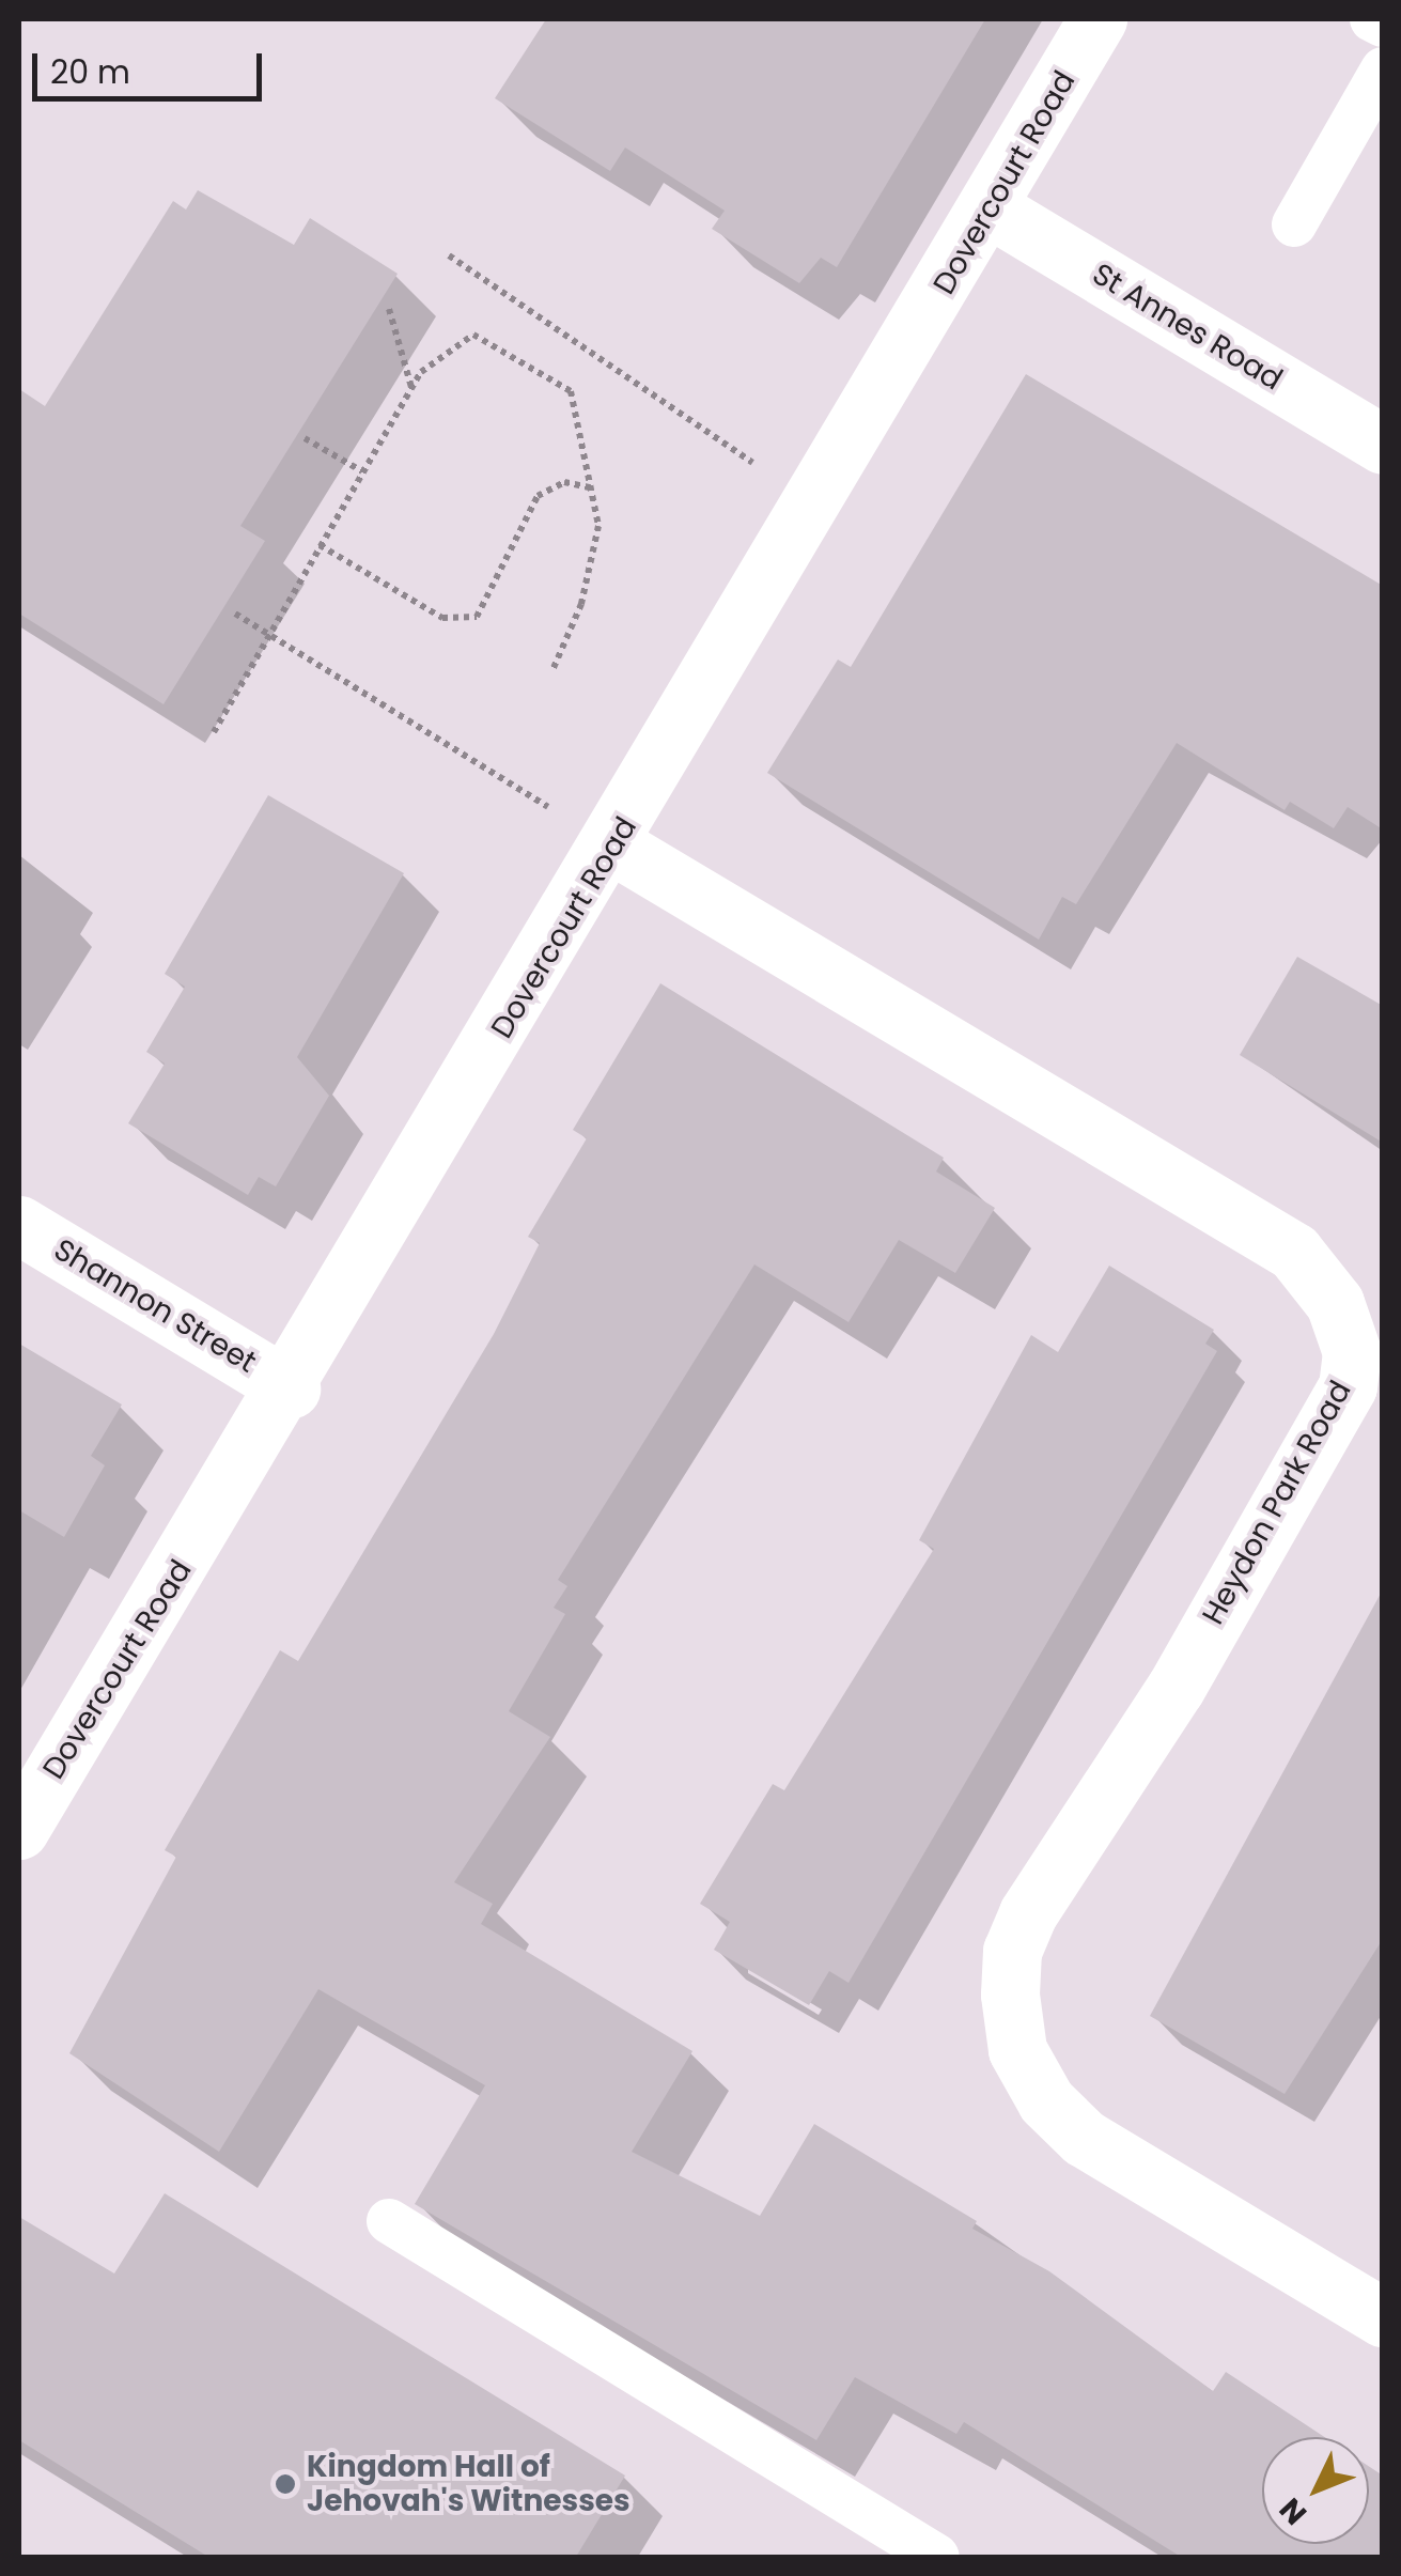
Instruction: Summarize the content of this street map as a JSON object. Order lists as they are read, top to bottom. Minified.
{"streets":{"street":["Dovercourt Road","St Annes Road","Shannon Street","Heydon Park Road"]},"crossings":[["Dovercourt Road","St Annes Road"],["Dovercourt Road","Shannon Street"],["Dovercourt Road","Heydon Park Road"]],"places":["Kingdom Hall of Jehovah's Witnesses"],"scale_bar":"20 m","north":"bottom left"}
